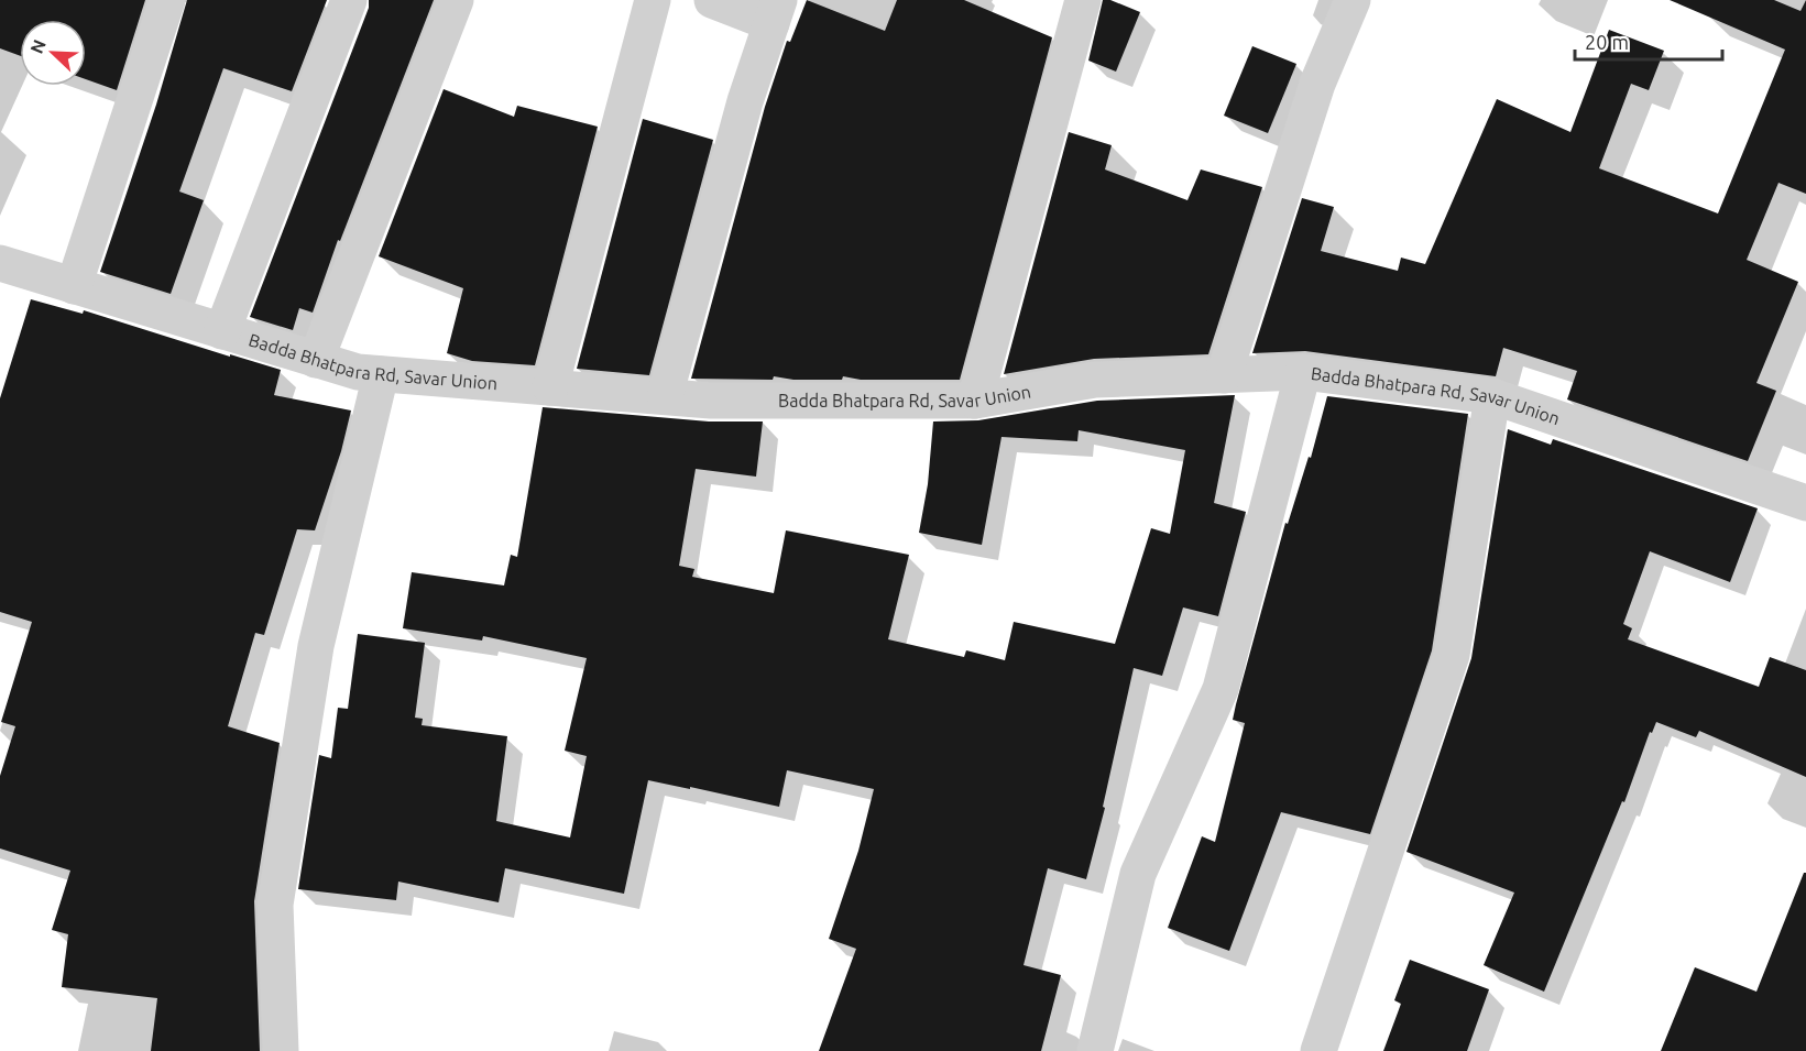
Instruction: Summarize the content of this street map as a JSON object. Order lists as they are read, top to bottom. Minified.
{"streets":{"street":["Badda Bhatpara Rd, Savar Union"]},"scale_bar":"20 m","north":"top left"}
